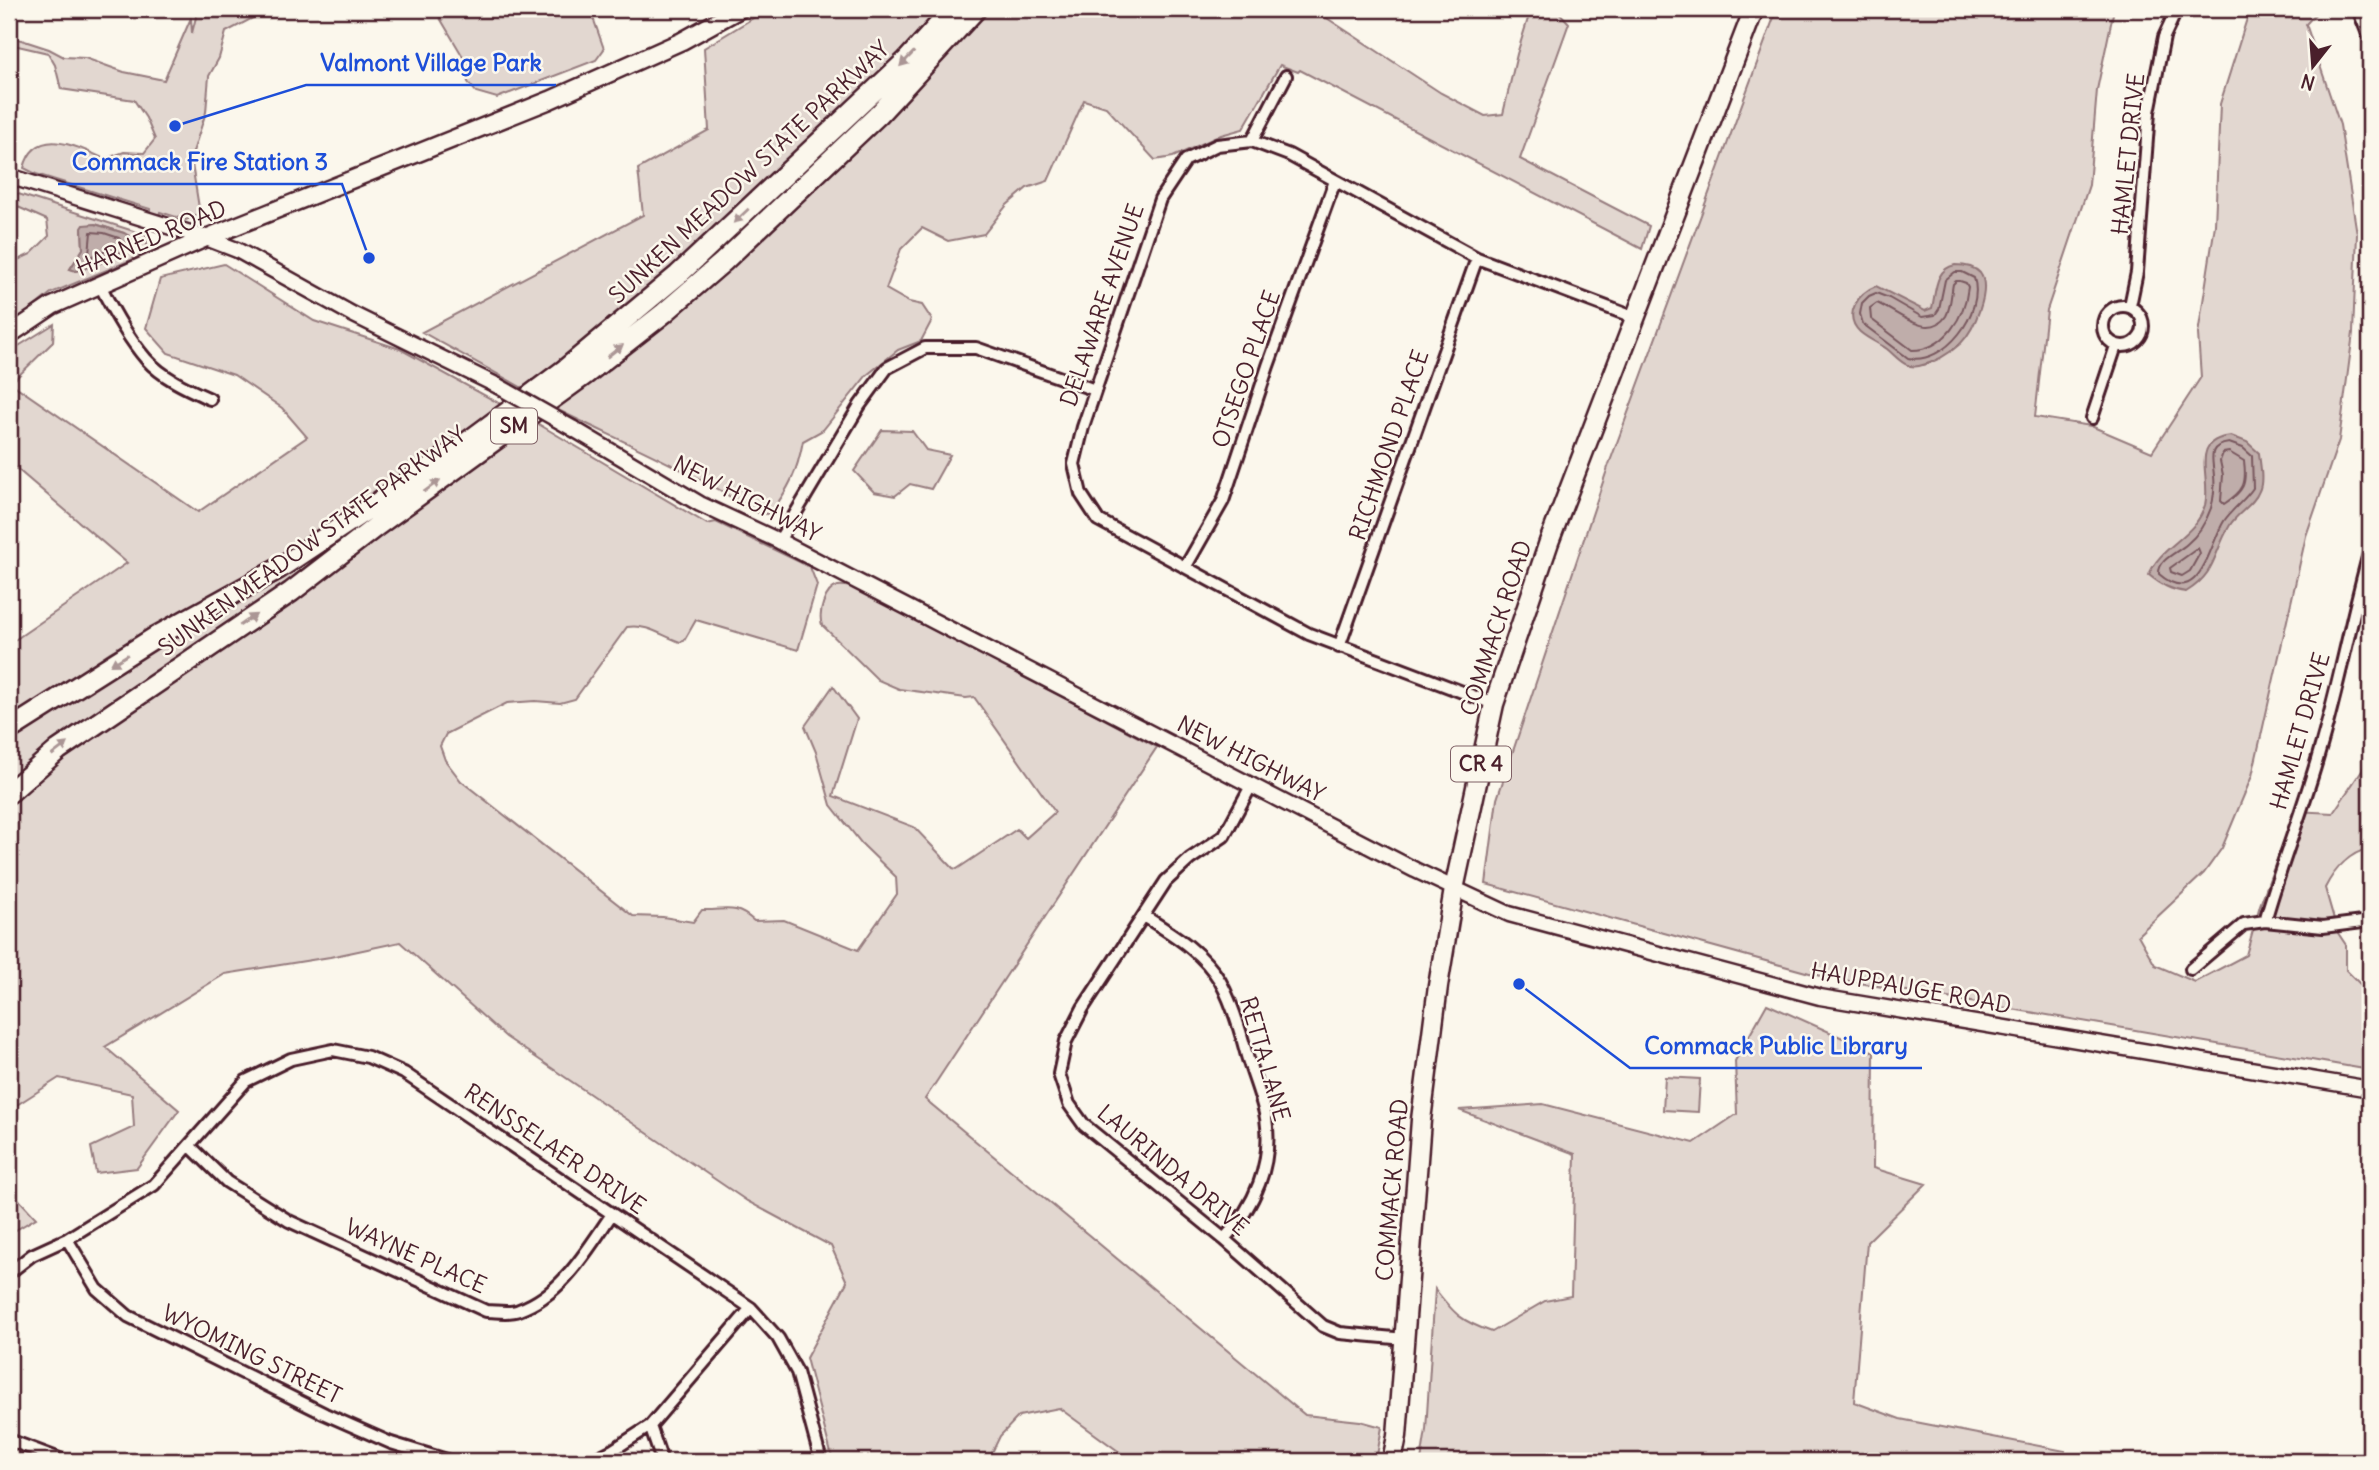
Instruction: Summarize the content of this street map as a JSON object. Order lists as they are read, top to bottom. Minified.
{"streets":{"highway":["SUNKEN MEADOW STATE PARKWAY","SM"],"main road":["HARNED ROAD","COMMACK ROAD","CR 4"],"street":["HAMLET DRIVE","DELAWARE AVENUE","OTSEGO PLACE","RICHMOND PLACE","NEW HIGHWAY","HAUPPAUGE ROAD","RETTA LANE","RENSSELAER DRIVE","LAURINDA DRIVE","WAYNE PLACE","WYOMING STREET"]},"crossings":[["HARNED ROAD","NEW HIGHWAY"],["DELAWARE AVENUE","OTSEGO PLACE"],["DELAWARE AVENUE","RICHMOND PLACE"],["DELAWARE AVENUE","COMMACK ROAD"],["NEW HIGHWAY","COMMACK ROAD"],["NEW HIGHWAY","HAUPPAUGE ROAD"],["NEW HIGHWAY","LAURINDA DRIVE"],["COMMACK ROAD","HAUPPAUGE ROAD"],["COMMACK ROAD","LAURINDA DRIVE"],["RETTA LANE","LAURINDA DRIVE"],["RENSSELAER DRIVE","WAYNE PLACE"],["RENSSELAER DRIVE","WYOMING STREET"]],"places":["Valmont Village Park","Commack Fire Station 3","Commack Public Library"],"north":"bottom"}
